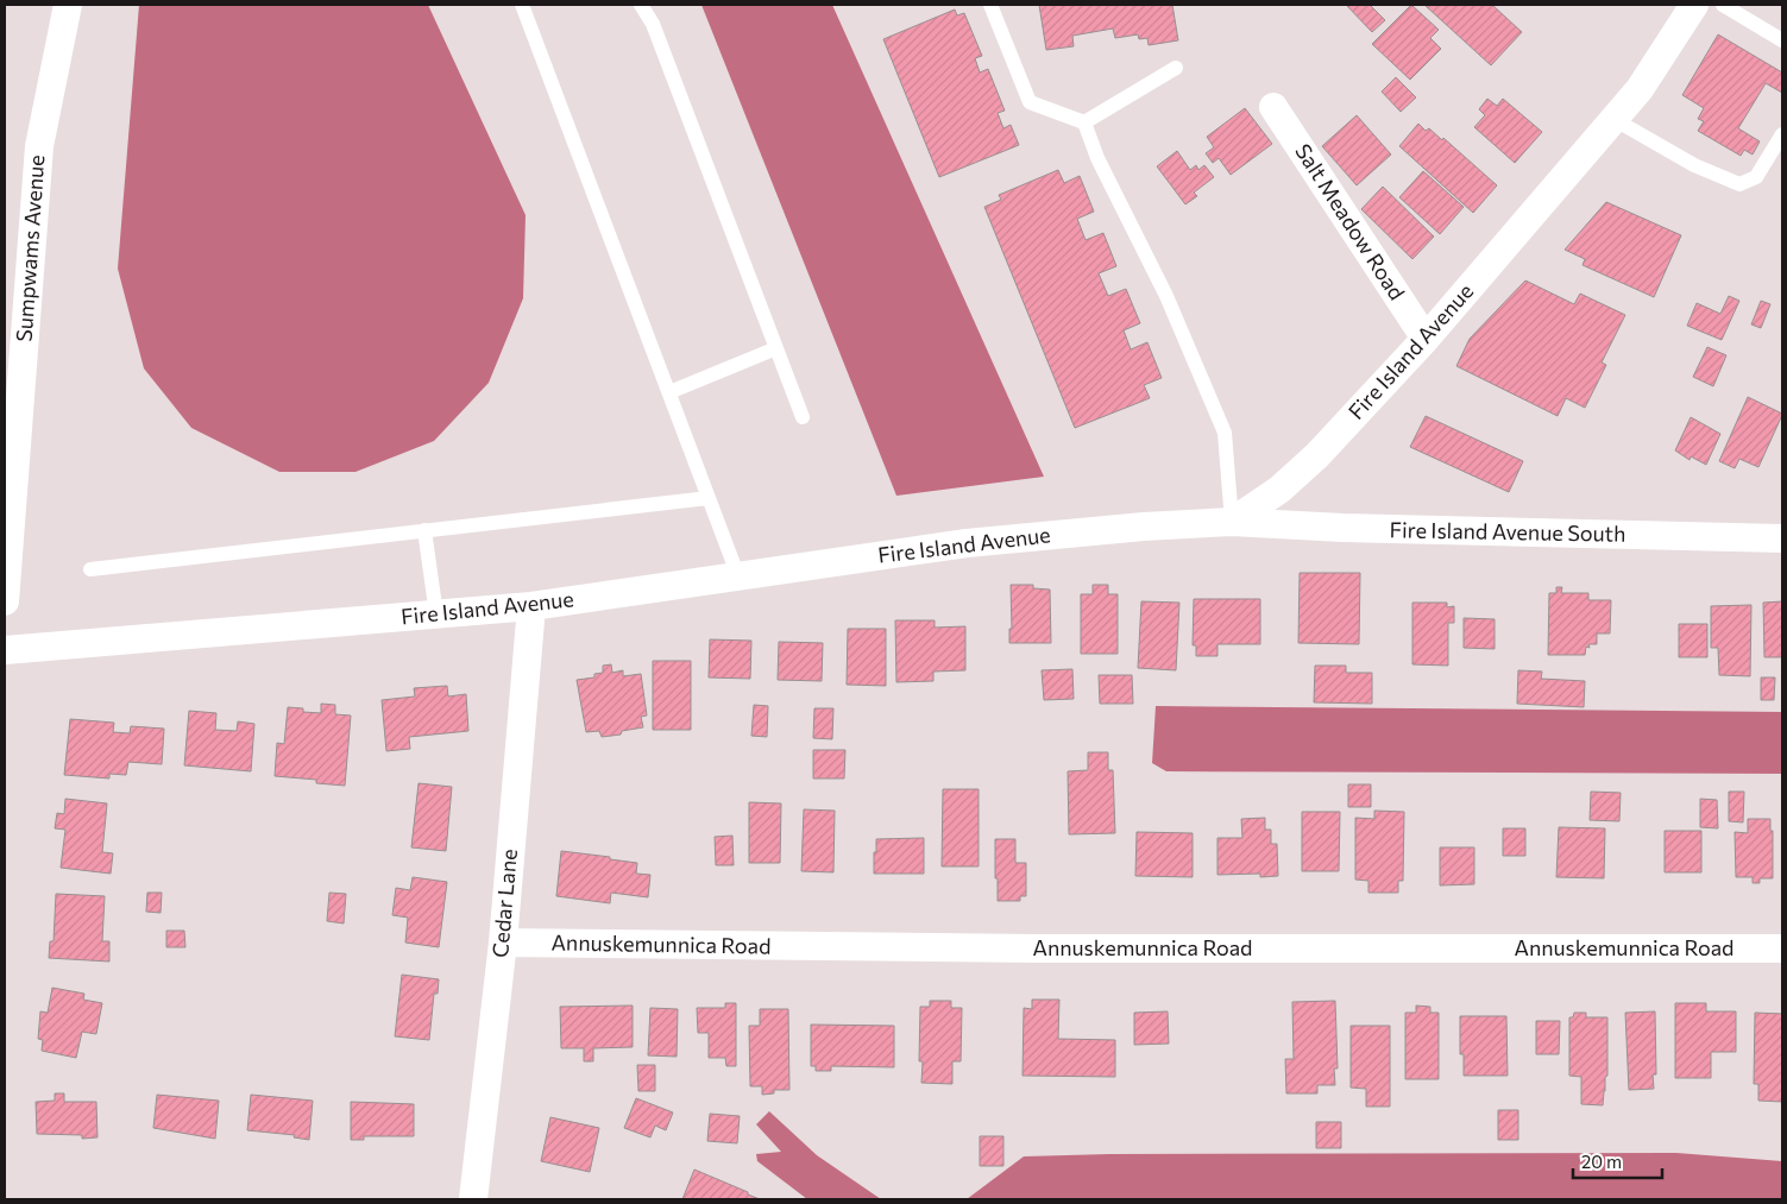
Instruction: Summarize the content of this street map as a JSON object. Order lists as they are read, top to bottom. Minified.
{"streets":{"street":["Salt Meadow Road","Sumpwams Avenue","Fire Island Avenue","Fire Island Avenue South","Cedar Lane","Annuskemunnica Road"]},"crossings":[["Salt Meadow Road","Fire Island Avenue"],["Fire Island Avenue","Fire Island Avenue South"],["Fire Island Avenue","Cedar Lane"],["Cedar Lane","Annuskemunnica Road"]],"scale_bar":"20 m"}
